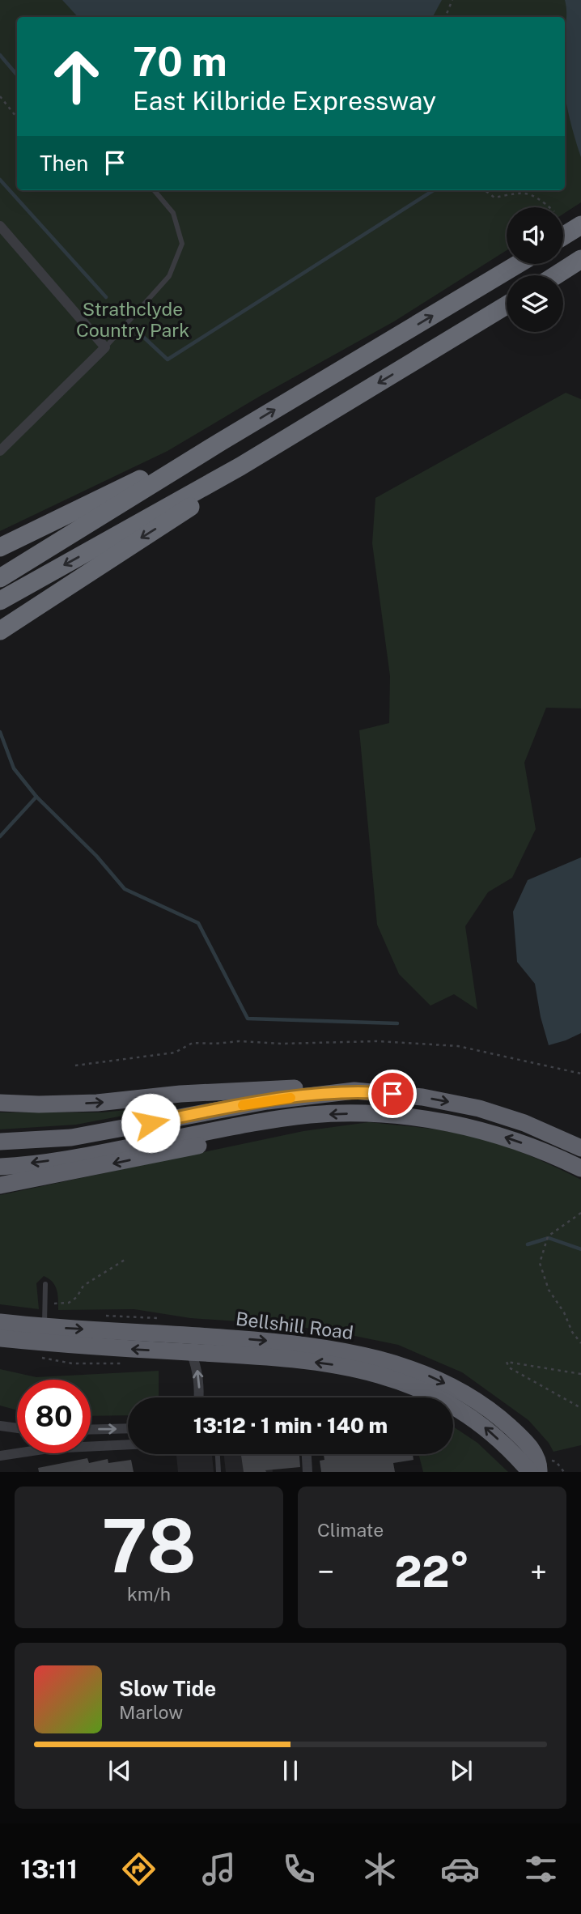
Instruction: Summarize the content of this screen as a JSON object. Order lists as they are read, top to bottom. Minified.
{"streets":{"highway":["Bellshill Road"]},"parks":["Strathclyde Country Park"],"page":{"turn":["70 m","East Kilbride Expressway"],"then":"Then","limit":"80","trip":"13:12 · 1 min · 140 m","tile":[["78","km/h"],"Climate"],"heat":["−","22°","+"],"song":["Slow Tide","Marlow"],"tabs":"13:11"}}
